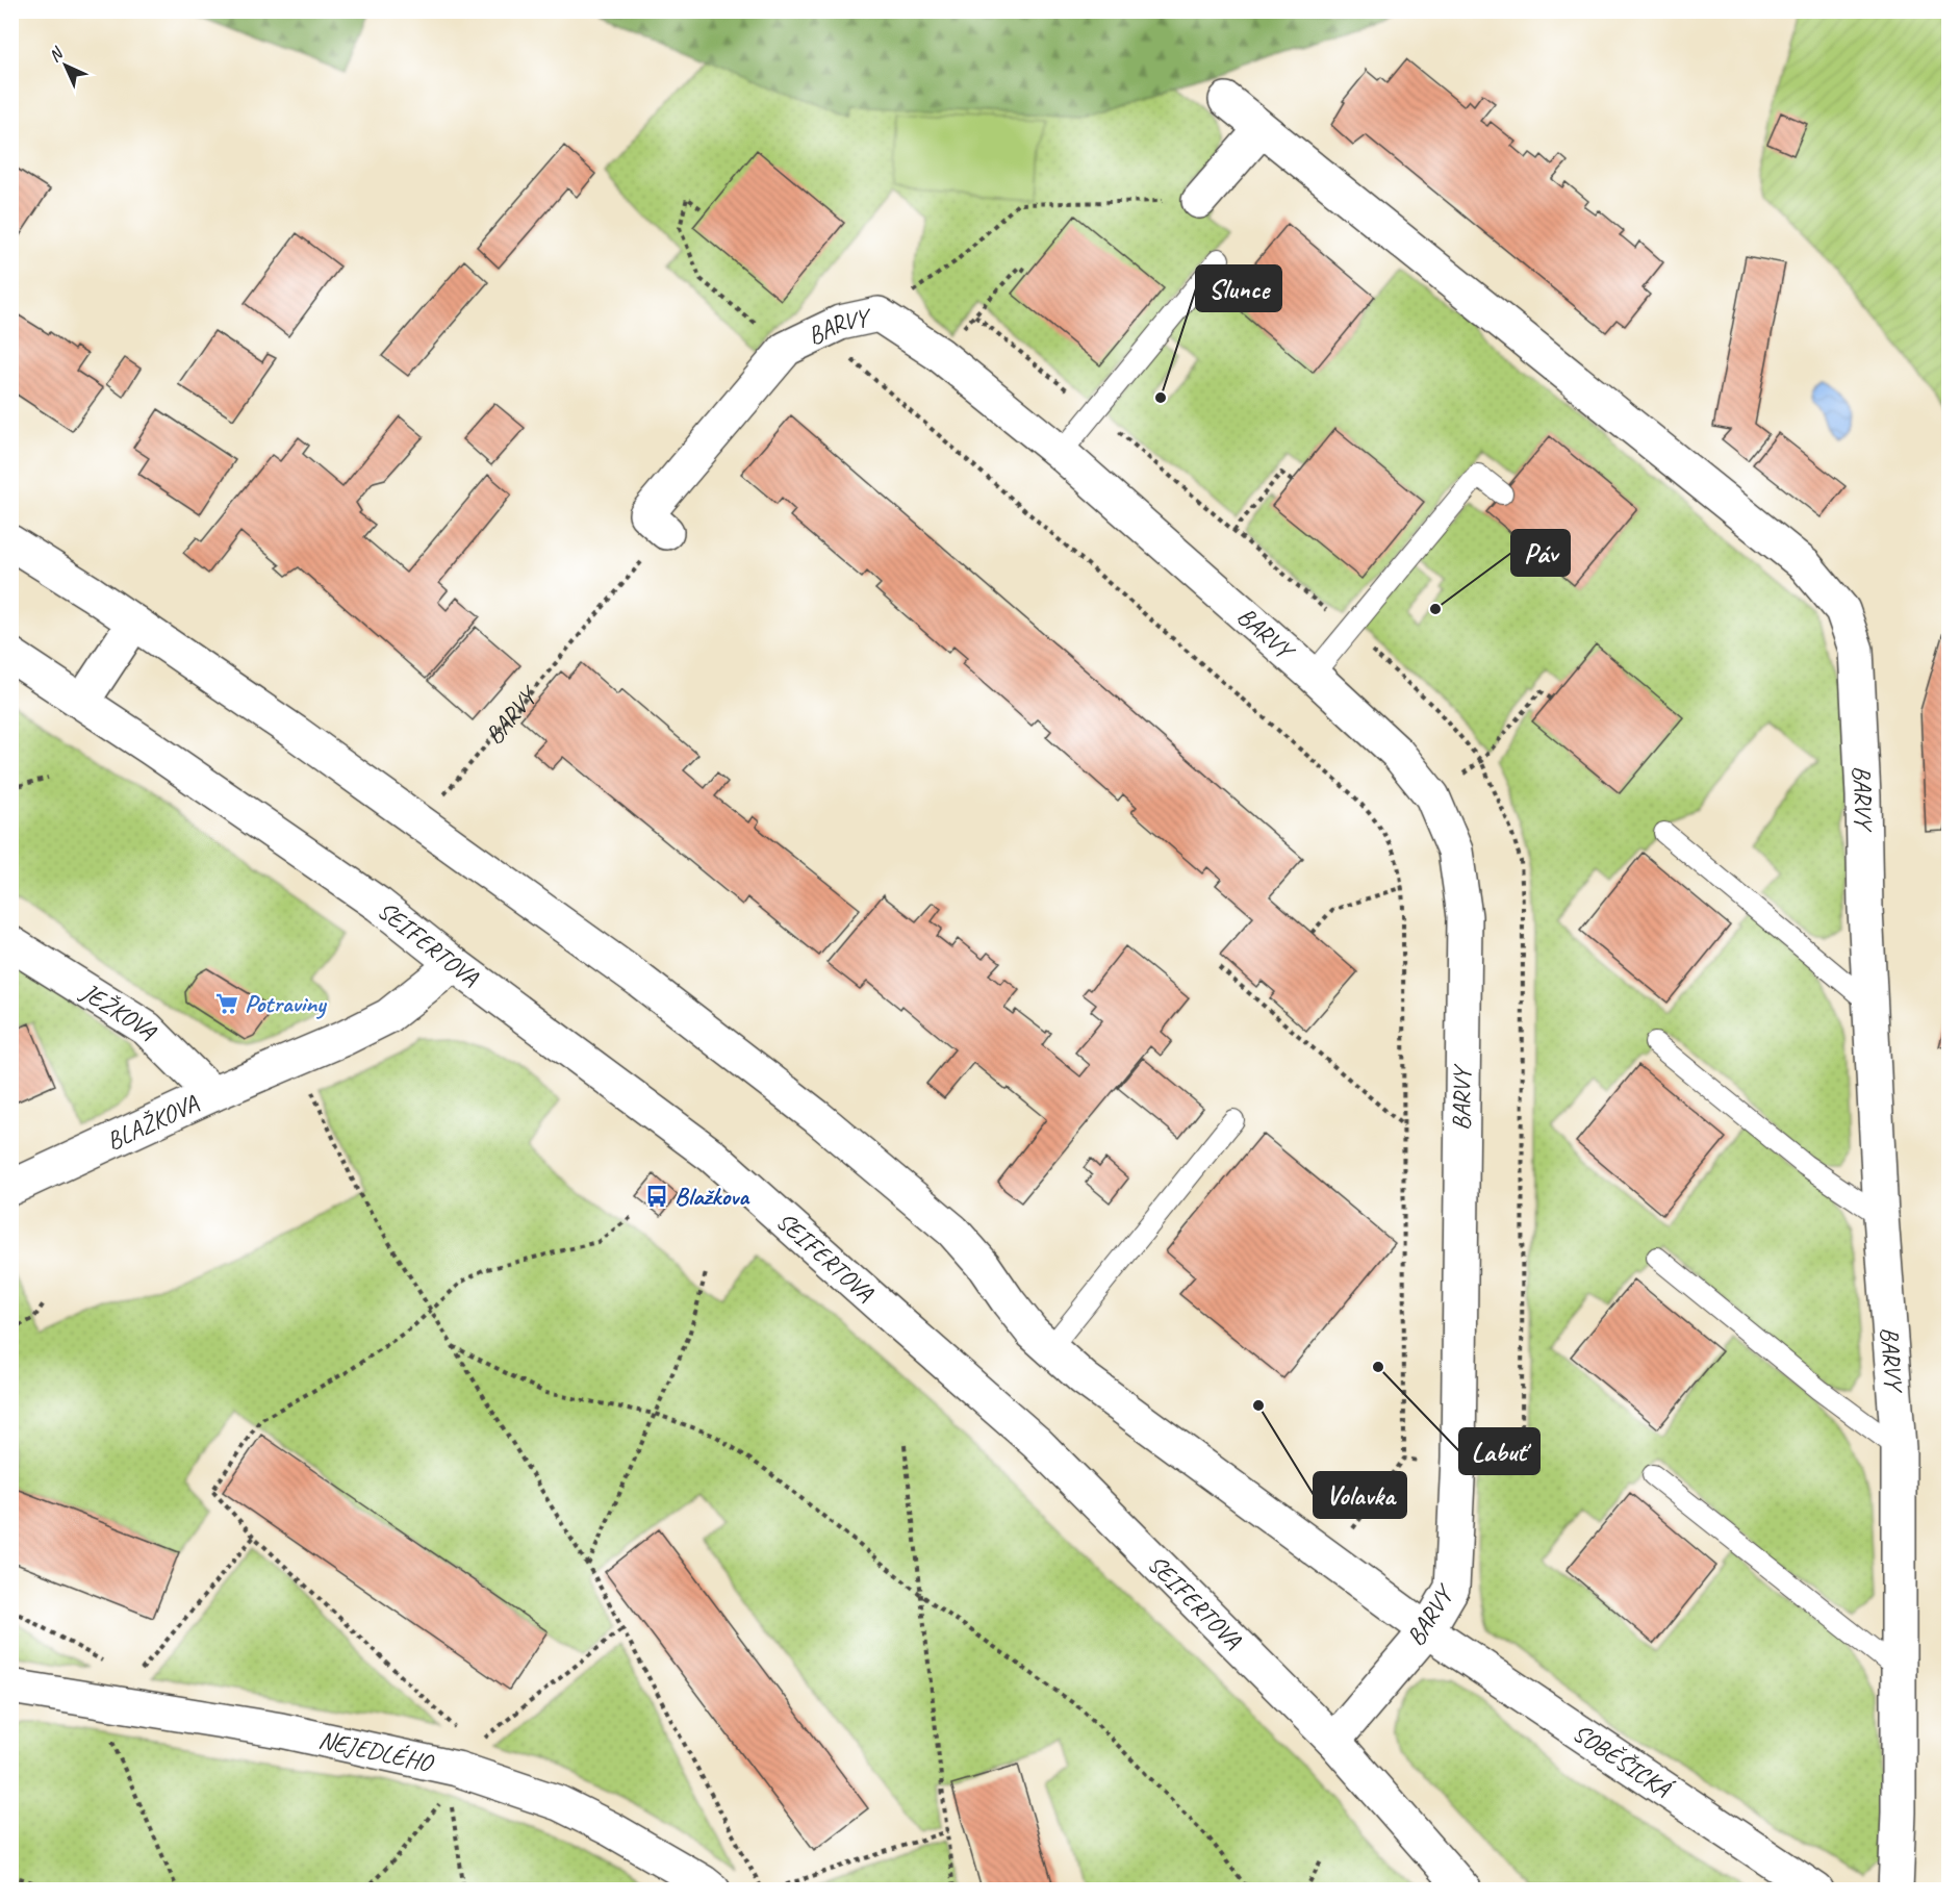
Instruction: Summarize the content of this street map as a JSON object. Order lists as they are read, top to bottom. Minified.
{"streets":{"street":["BARVY","SEIFERTOVA","JEŽKOVA","BLAŽKOVA","NEJEDLÉHO","SOBĚŠICKÁ"]},"crossings":[["BARVY","SEIFERTOVA"],["BARVY","SOBĚŠICKÁ"],["SEIFERTOVA","BLAŽKOVA"],["JEŽKOVA","BLAŽKOVA"]],"places":{"other":["Slunce","Páv","Labuť","Volavka"],"supermarket":["Potraviny"],"bus stop":["Blažkova"]},"north":"top left"}
